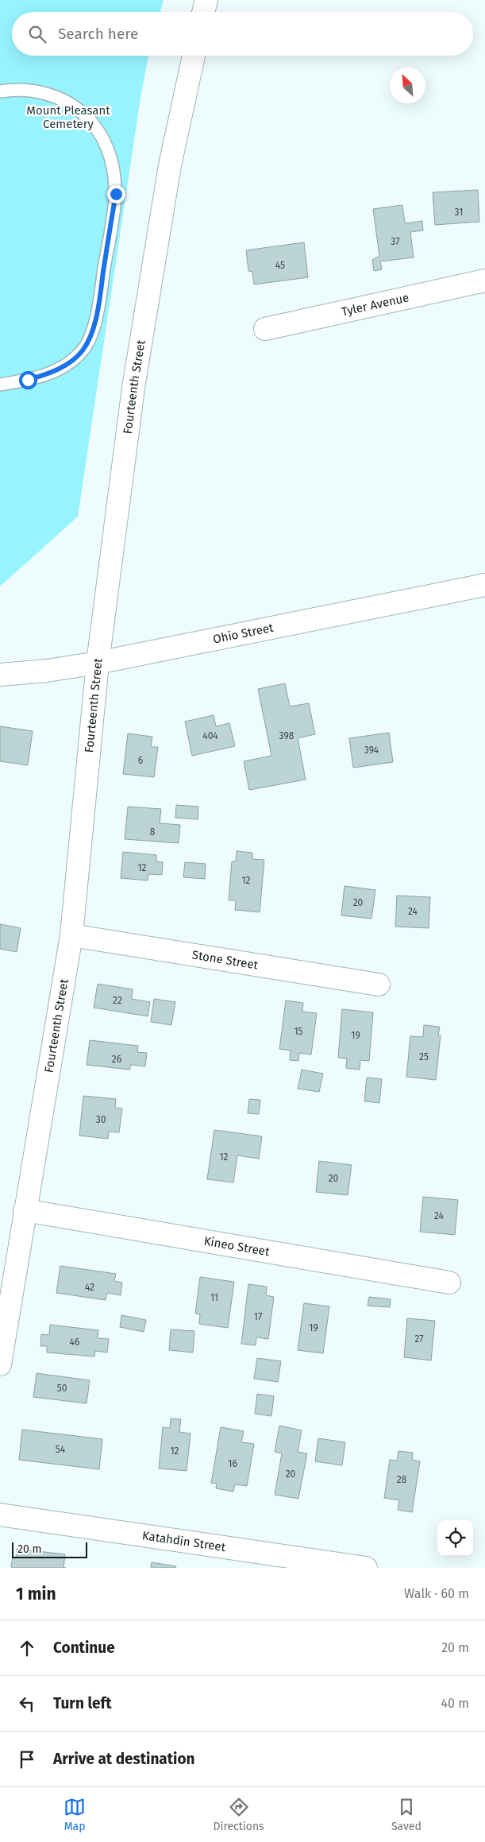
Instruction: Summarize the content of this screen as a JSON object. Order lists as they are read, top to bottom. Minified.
{"streets":{"street":["Tyler Avenue","Fourteenth Street","Ohio Street","Stone Street","Kineo Street","Katahdin Street"]},"crossings":[["Fourteenth Street","Ohio Street"],["Fourteenth Street","Stone Street"],["Fourteenth Street","Kineo Street"]],"parks":["Mount Pleasant Cemetery"],"house_numbers":["31","37","45","404","398","394","6","8","12","12","20","24","22","15","19","25","26","30","12","20","24","42","11","17","19","27","46","50","54","12","16","20","28"],"scale_bar":"20 m","north":"top left","page":{"search":"Search here","scale":"20 m","heading":["1 min","Walk · 60 m"],"list":[["Continue","20 m"],["Turn left","40 m"],"Arrive at destination"],"nav":["Map","Directions","Saved"]}}
